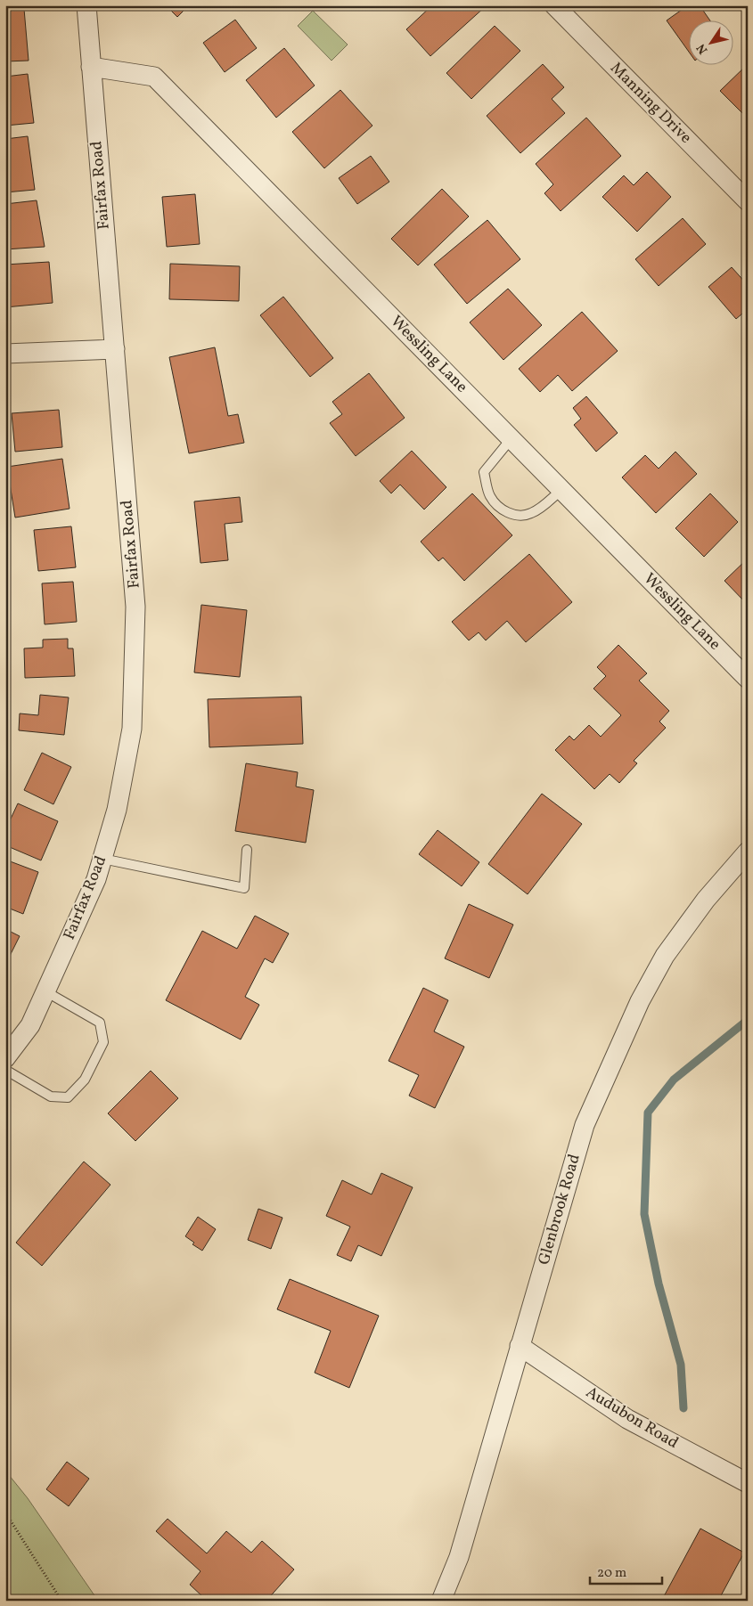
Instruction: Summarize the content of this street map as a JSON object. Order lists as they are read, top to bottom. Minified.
{"streets":{"street":["Manning Drive","Fairfax Road","Wessling Lane","Glenbrook Road","Audubon Road"]},"crossings":[["Fairfax Road","Wessling Lane"],["Glenbrook Road","Audubon Road"]],"scale_bar":"20 m","north":"bottom left"}
